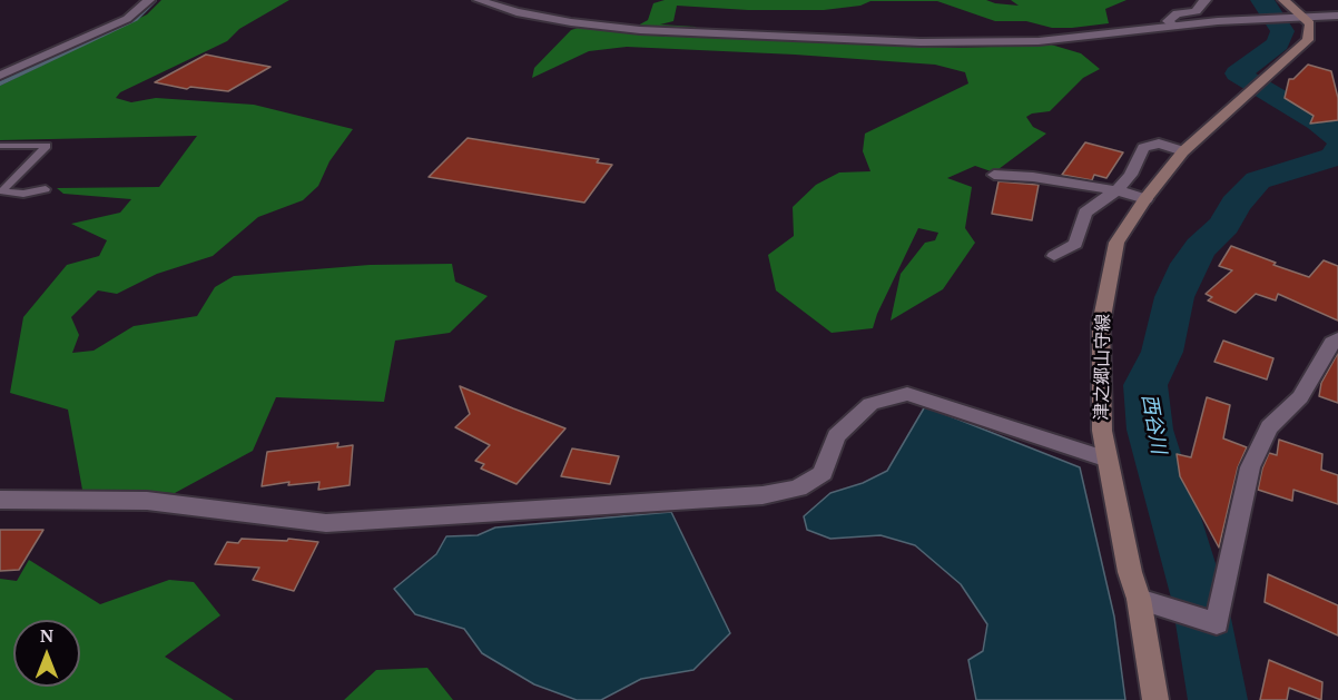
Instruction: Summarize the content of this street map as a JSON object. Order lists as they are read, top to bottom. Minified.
{"streets":{"main road":["津之郷山守線"]},"water":["西谷川"],"north":"top"}
